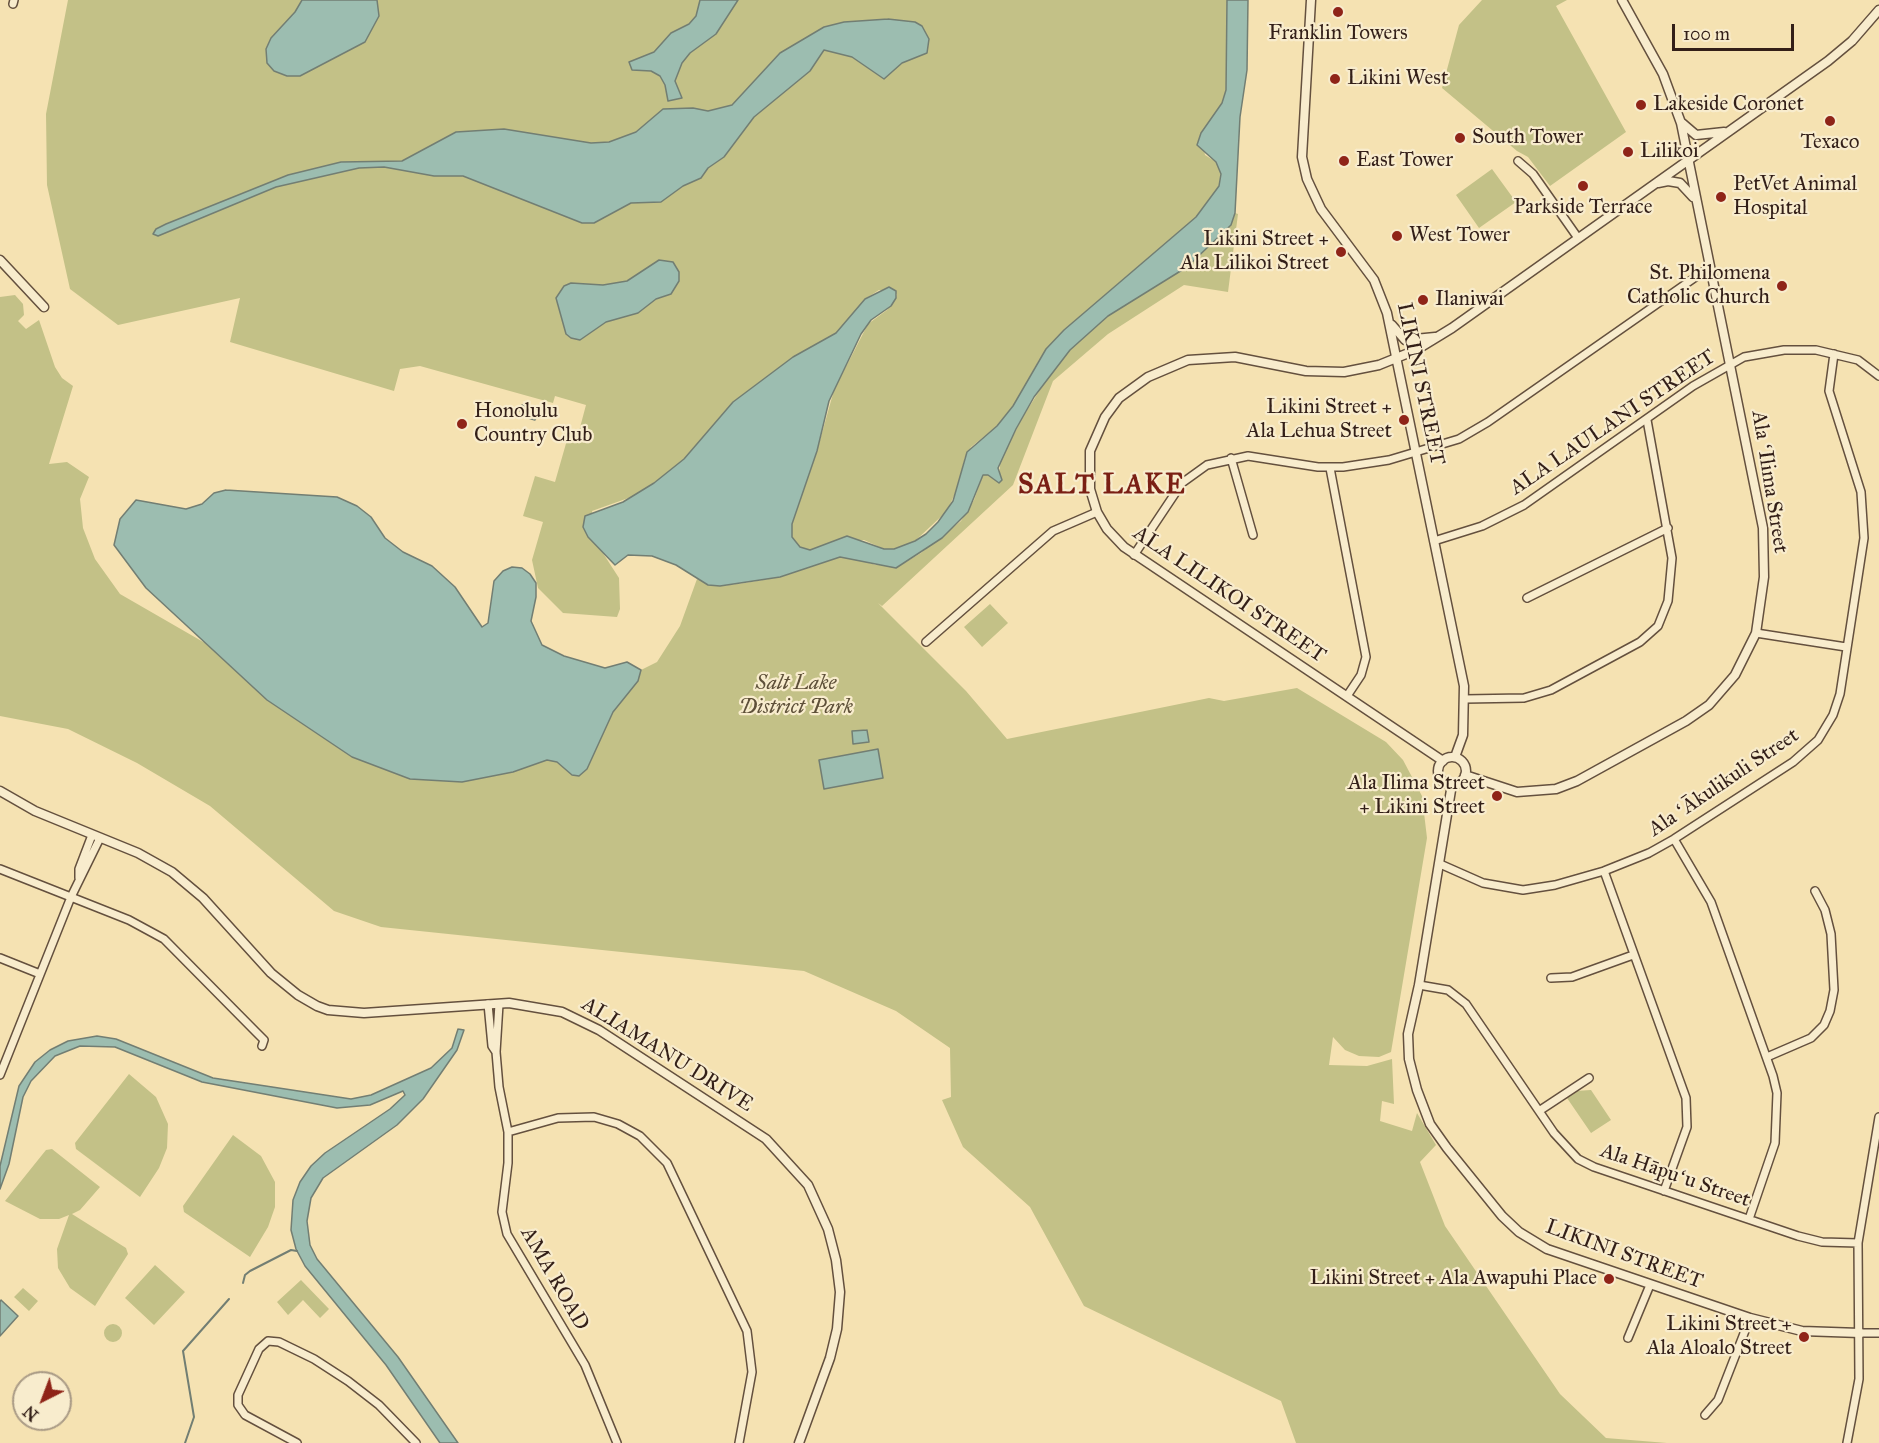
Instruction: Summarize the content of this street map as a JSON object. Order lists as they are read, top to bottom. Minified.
{"streets":{"street":["LIKINI STREET","ALA LAULANI STREET","Ala ʻIlima Street","ALA LILIKOI STREET","Ala ʻĀkulikuli Street","ALIAMANU DRIVE","Ala Hāpuʻu Street","AMA ROAD"]},"crossings":[["LIKINI STREET","ALA LAULANI STREET"],["LIKINI STREET","Ala ʻIlima Street"],["LIKINI STREET","ALA LILIKOI STREET"],["LIKINI STREET","Ala ʻĀkulikuli Street"],["LIKINI STREET","Ala Hāpuʻu Street"],["ALA LAULANI STREET","Ala ʻIlima Street"],["ALA LAULANI STREET","Ala ʻĀkulikuli Street"],["Ala ʻIlima Street","ALA LILIKOI STREET"],["ALIAMANU DRIVE","AMA ROAD"]],"districts":["SALT LAKE"],"parks":["Salt Lake District Park"],"places":["Franklin Towers","Likini West","Lakeside Coronet","Texaco","South Tower","Lilikoi","East Tower","Parkside Terrace","PetVet Animal Hospital","West Tower","Likini Street + Ala Lilikoi Street","St. Philomena Catholic Church","Ilaniwai","Likini Street + Ala Lehua Street","Honolulu Country Club","Ala Ilima Street + Likini Street","Likini Street + Ala Awapuhi Place","Likini Street + Ala Aloalo Street"],"scale_bar":"100 m","north":"bottom left"}
